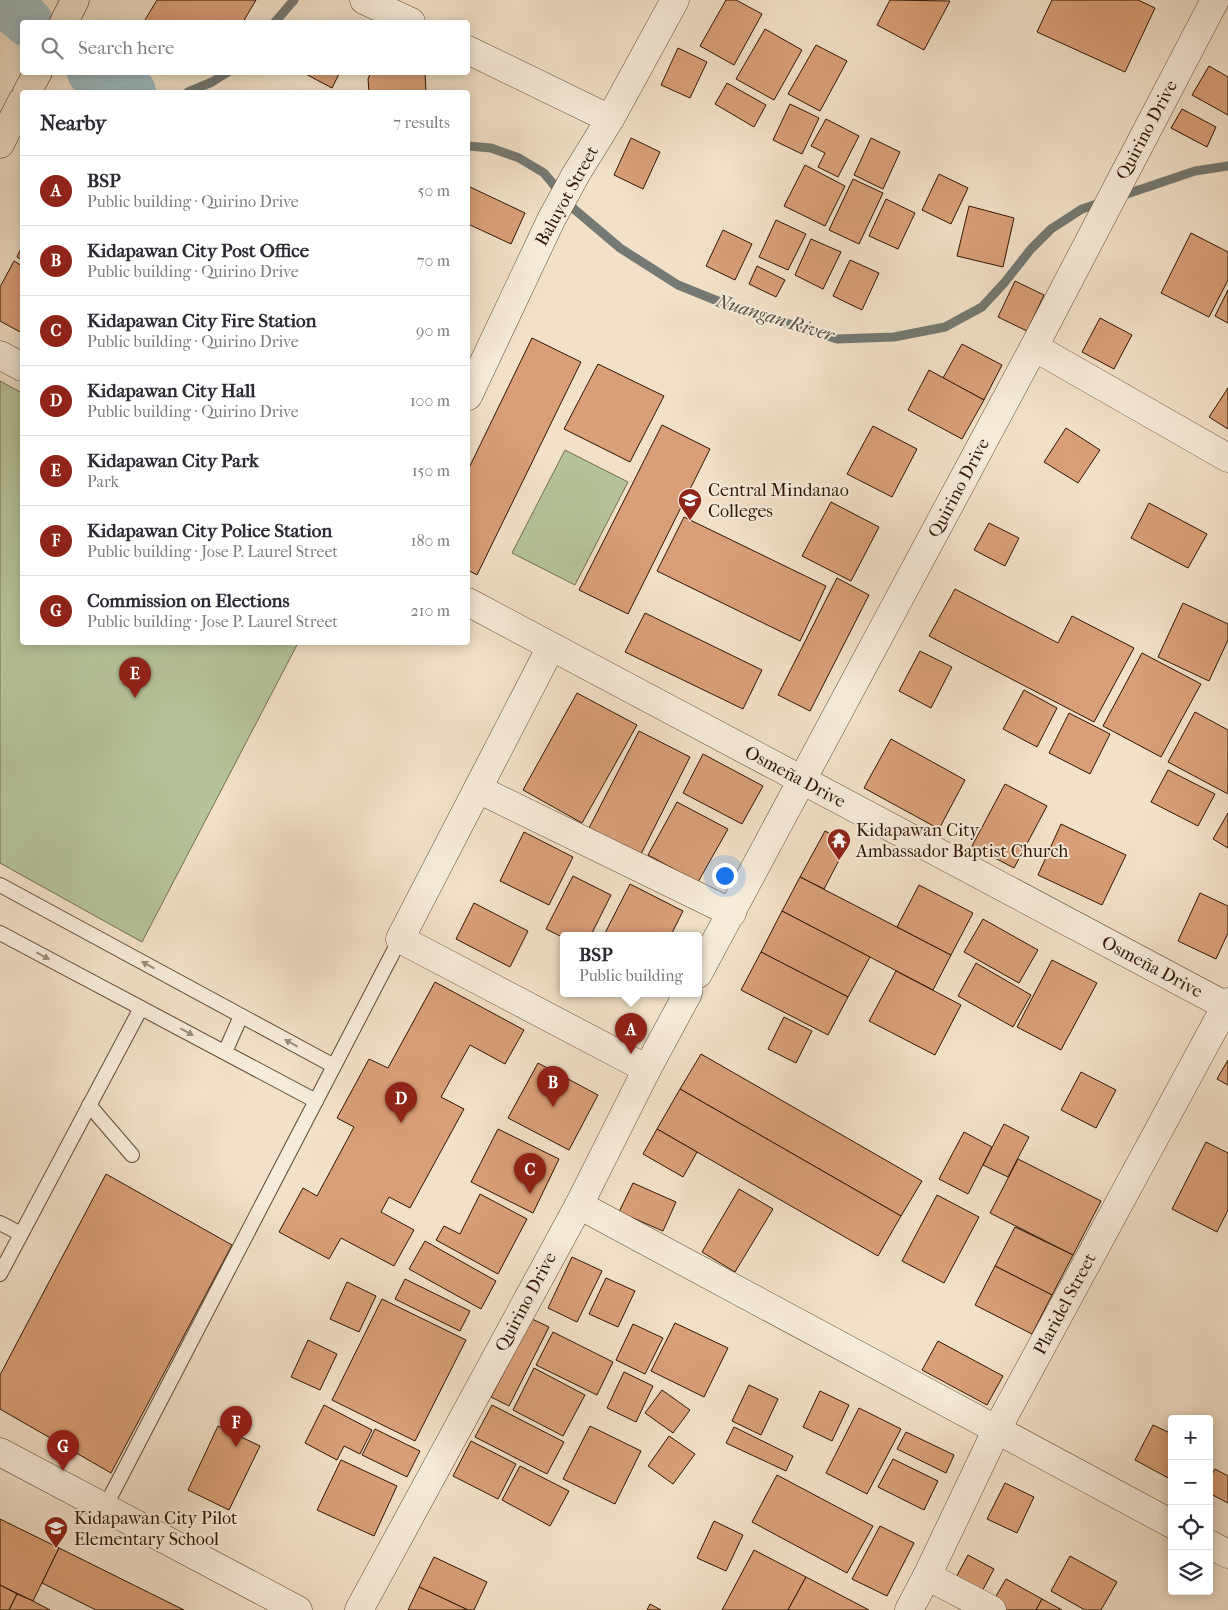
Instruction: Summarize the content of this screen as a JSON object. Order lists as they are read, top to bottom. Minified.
{"streets":{"street":["Quirino Drive","Baluyot Street","Osmeña Drive","Plaridel Street"]},"crossings":[["Quirino Drive","Osmeña Drive"],["Osmeña Drive","Plaridel Street"]],"water":["Nuangan River"],"places":{"school or university":["Central Mindanao Colleges","Kidapawan City Pilot Elementary School"],"temple":["Kidapawan City Ambassador Baptist Church"]},"page":{"search":"Search here","heading":["Nearby","7 results"],"list":[{"mark":"A","name":"BSP","note":"Public building · Quirino Drive","value":"50 m"},{"mark":"B","name":"Kidapawan City Post Office","note":"Public building · Quirino Drive","value":"70 m"},{"mark":"C","name":"Kidapawan City Fire Station","note":"Public building · Quirino Drive","value":"90 m"},{"mark":"D","name":"Kidapawan City Hall","note":"Public building · Quirino Drive","value":"100 m"},{"mark":"E","name":"Kidapawan City Park","note":"Park","value":"150 m"},{"mark":"F","name":"Kidapawan City Police Station","note":"Public building · Jose P. Laurel Street","value":"180 m"},{"mark":"G","name":"Commission on Elections","note":"Public building · Jose P. Laurel Street","value":"210 m"}],"pins":["E","A","B","D","C","F","G"],"popup":["BSP","Public building"],"map_buttons":["+","−"]}}
